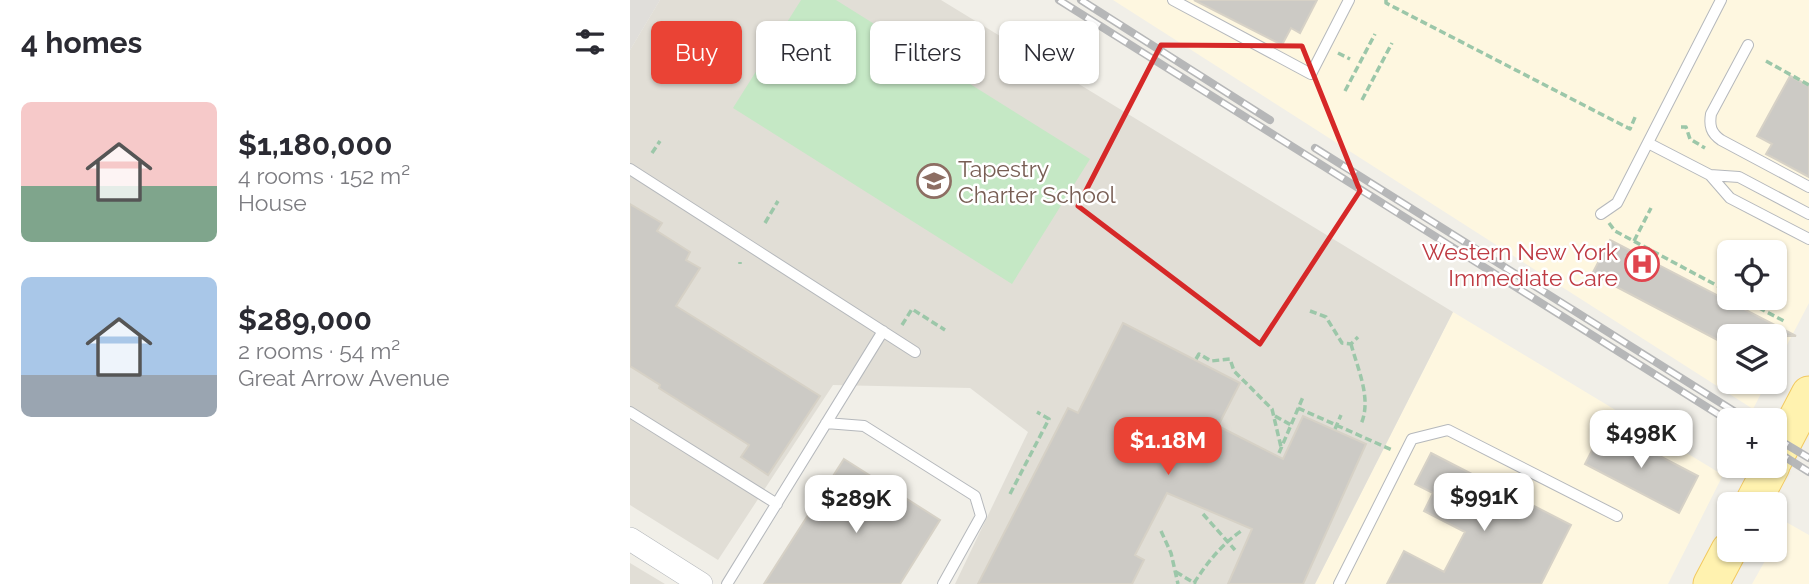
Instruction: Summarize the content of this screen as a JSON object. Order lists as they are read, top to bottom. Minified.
{"places":{"school or university":["Tapestry Charter School"],"hospital":["Western New York Immediate Care"]},"page":{"heading":"4 homes","chip":["Buy","Rent","Filters","New"],"list":[{"name":"$1,180,000","note":"4 rooms · 152 m² · House"},{"name":"$289,000","note":"2 rooms · 54 m² · Great Arrow Avenue"}],"map_buttons":["+","−"],"price":["$498K","$1.18M","$991K","$289K"]}}
